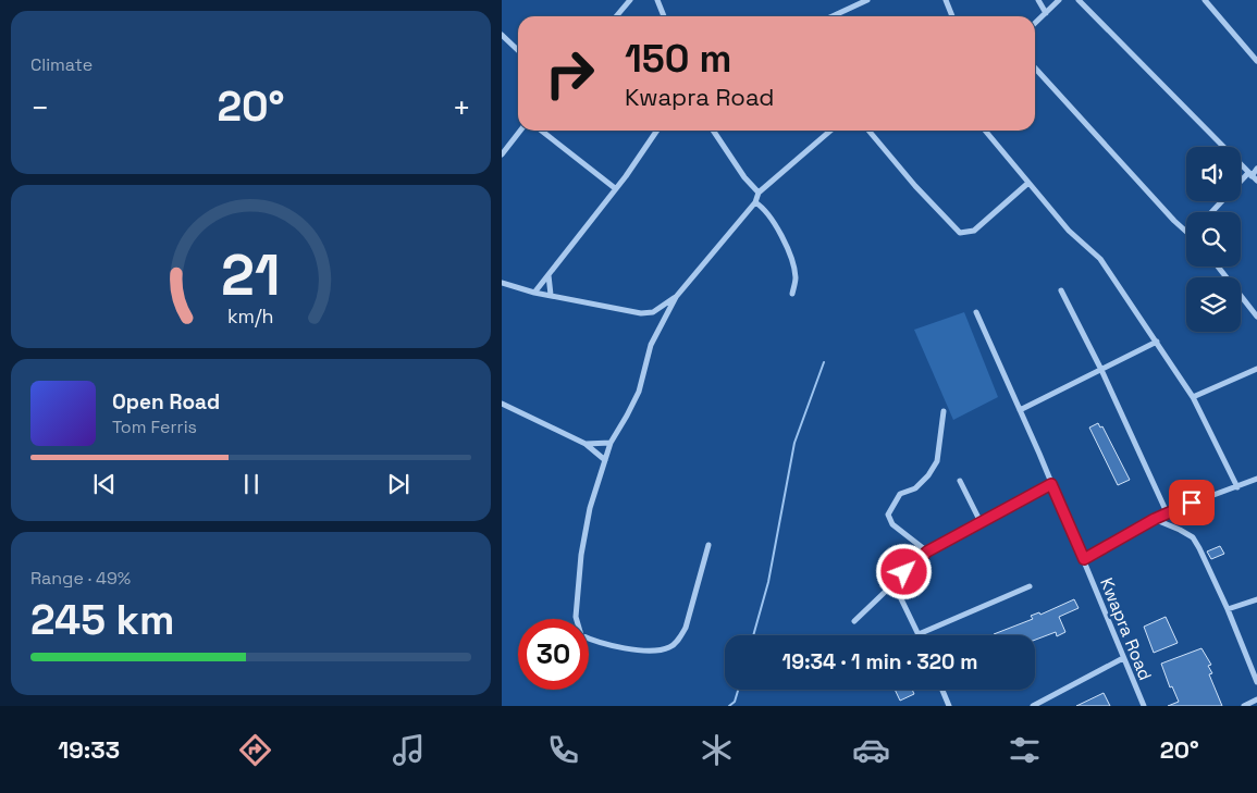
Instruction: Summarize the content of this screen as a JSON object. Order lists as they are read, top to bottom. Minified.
{"streets":{"street":["Kwapra Road"]},"page":{"tile":["Climate",["Range · 49%","245 km"]],"turn":["150 m","Kwapra Road"],"heat":["−","20°","+"],"song":["Open Road","Tom Ferris"],"limit":"30","trip":"19:34 · 1 min · 320 m","tabs":["19:33","20°"],"gauge":["21","km/h"]}}
